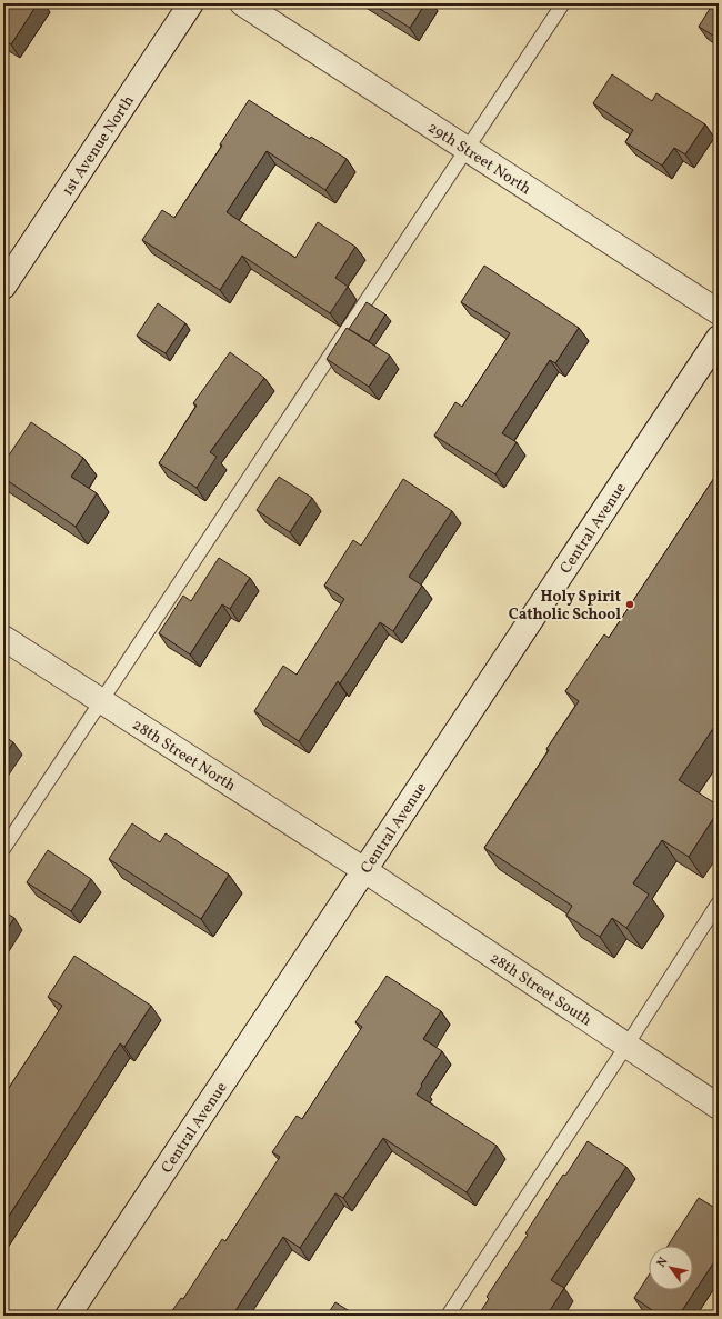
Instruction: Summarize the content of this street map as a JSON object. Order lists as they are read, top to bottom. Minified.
{"streets":{"street":["1st Avenue North","29th Street North","Central Avenue","28th Street North","28th Street South"]},"crossings":[["Central Avenue","28th Street North"],["Central Avenue","28th Street South"],["28th Street North","28th Street South"]],"places":["Holy Spirit Catholic School"],"north":"top left"}
